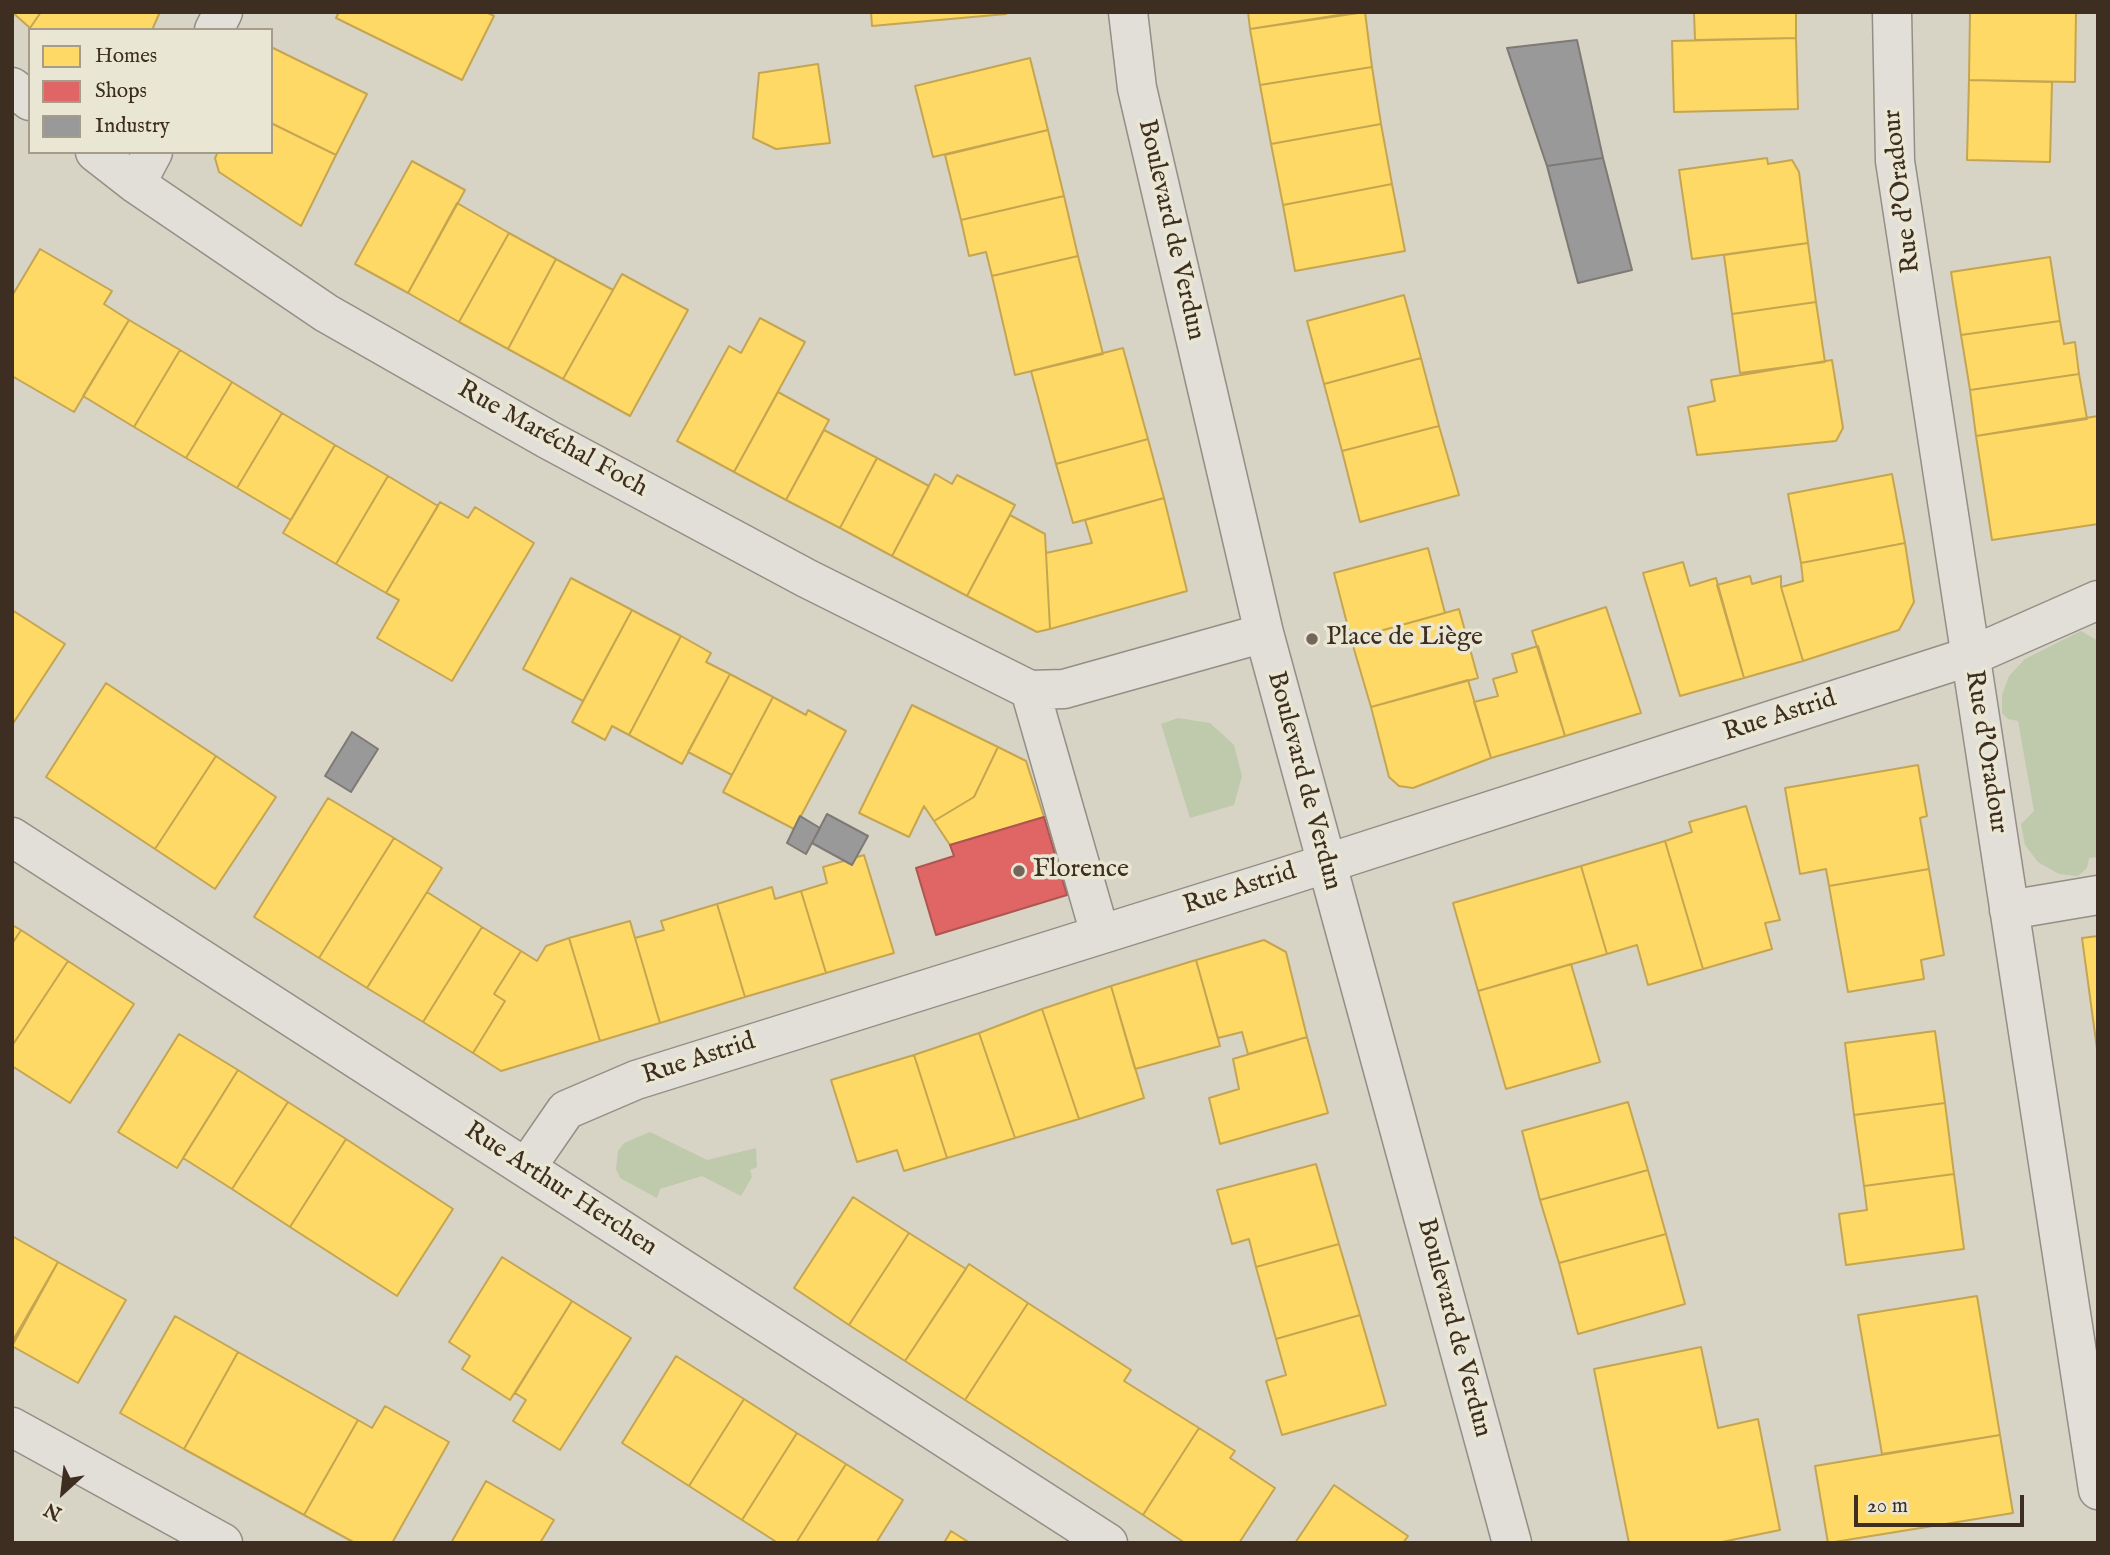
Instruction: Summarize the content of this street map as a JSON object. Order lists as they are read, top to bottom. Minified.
{"streets":{"street":["Rue d'Oradour","Boulevard de Verdun","Rue Maréchal Foch","Rue Astrid","Rue Arthur Herchen"]},"crossings":[["Rue d'Oradour","Rue Astrid"],["Boulevard de Verdun","Rue Maréchal Foch"],["Boulevard de Verdun","Rue Astrid"],["Rue Astrid","Rue Arthur Herchen"]],"places":["Place de Liège","Florence"],"legend":["Homes","Shops","Industry"],"scale_bar":"20 m","north":"bottom left"}
